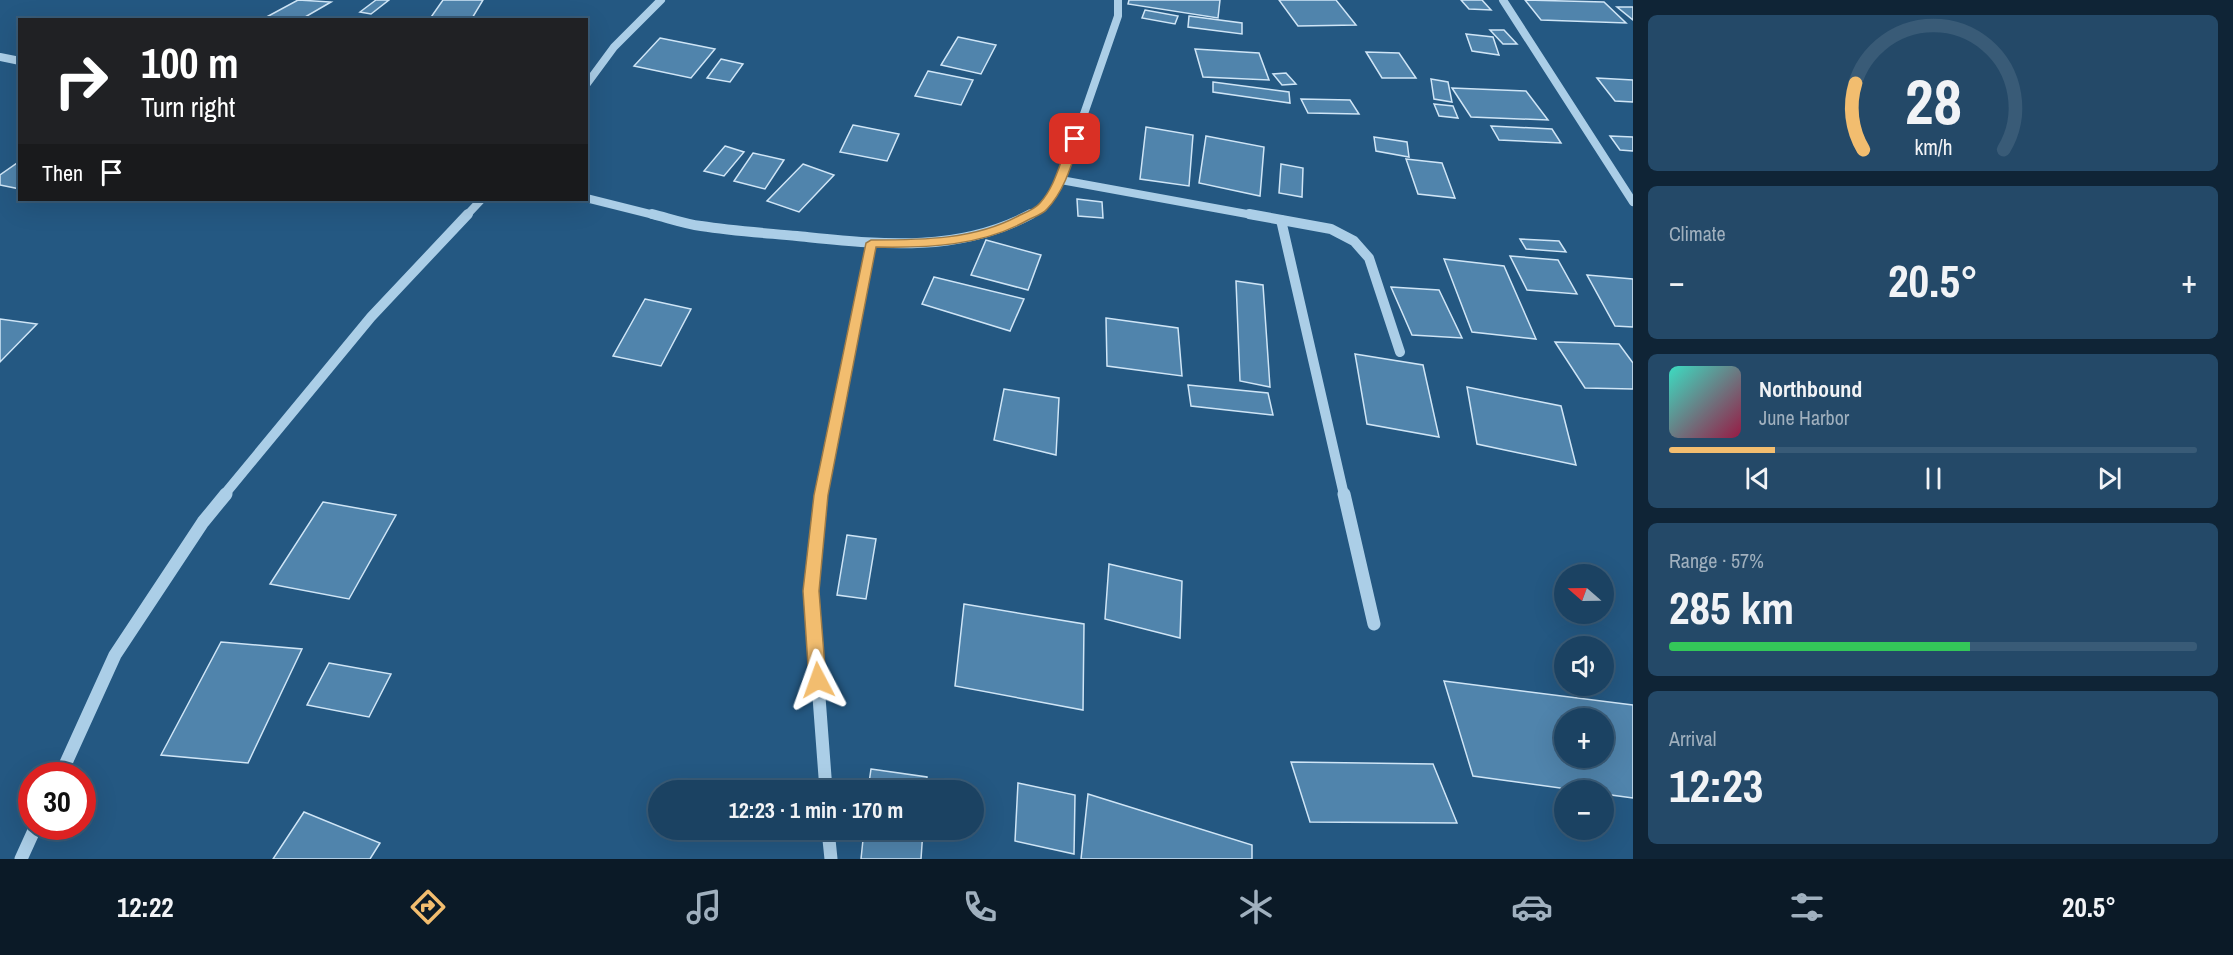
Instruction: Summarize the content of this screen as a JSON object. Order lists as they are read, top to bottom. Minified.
{"north":"left","page":{"turn":["100 m","Turn right"],"then":"Then","tile":["Climate",["Range · 57%","285 km"],["Arrival","12:23"]],"heat":["−","20.5°","+"],"song":["Northbound","June Harbor"],"map_buttons":["+","−"],"limit":"30","trip":"12:23 · 1 min · 170 m","tabs":["12:22","20.5°"],"gauge":["28","km/h"]}}
